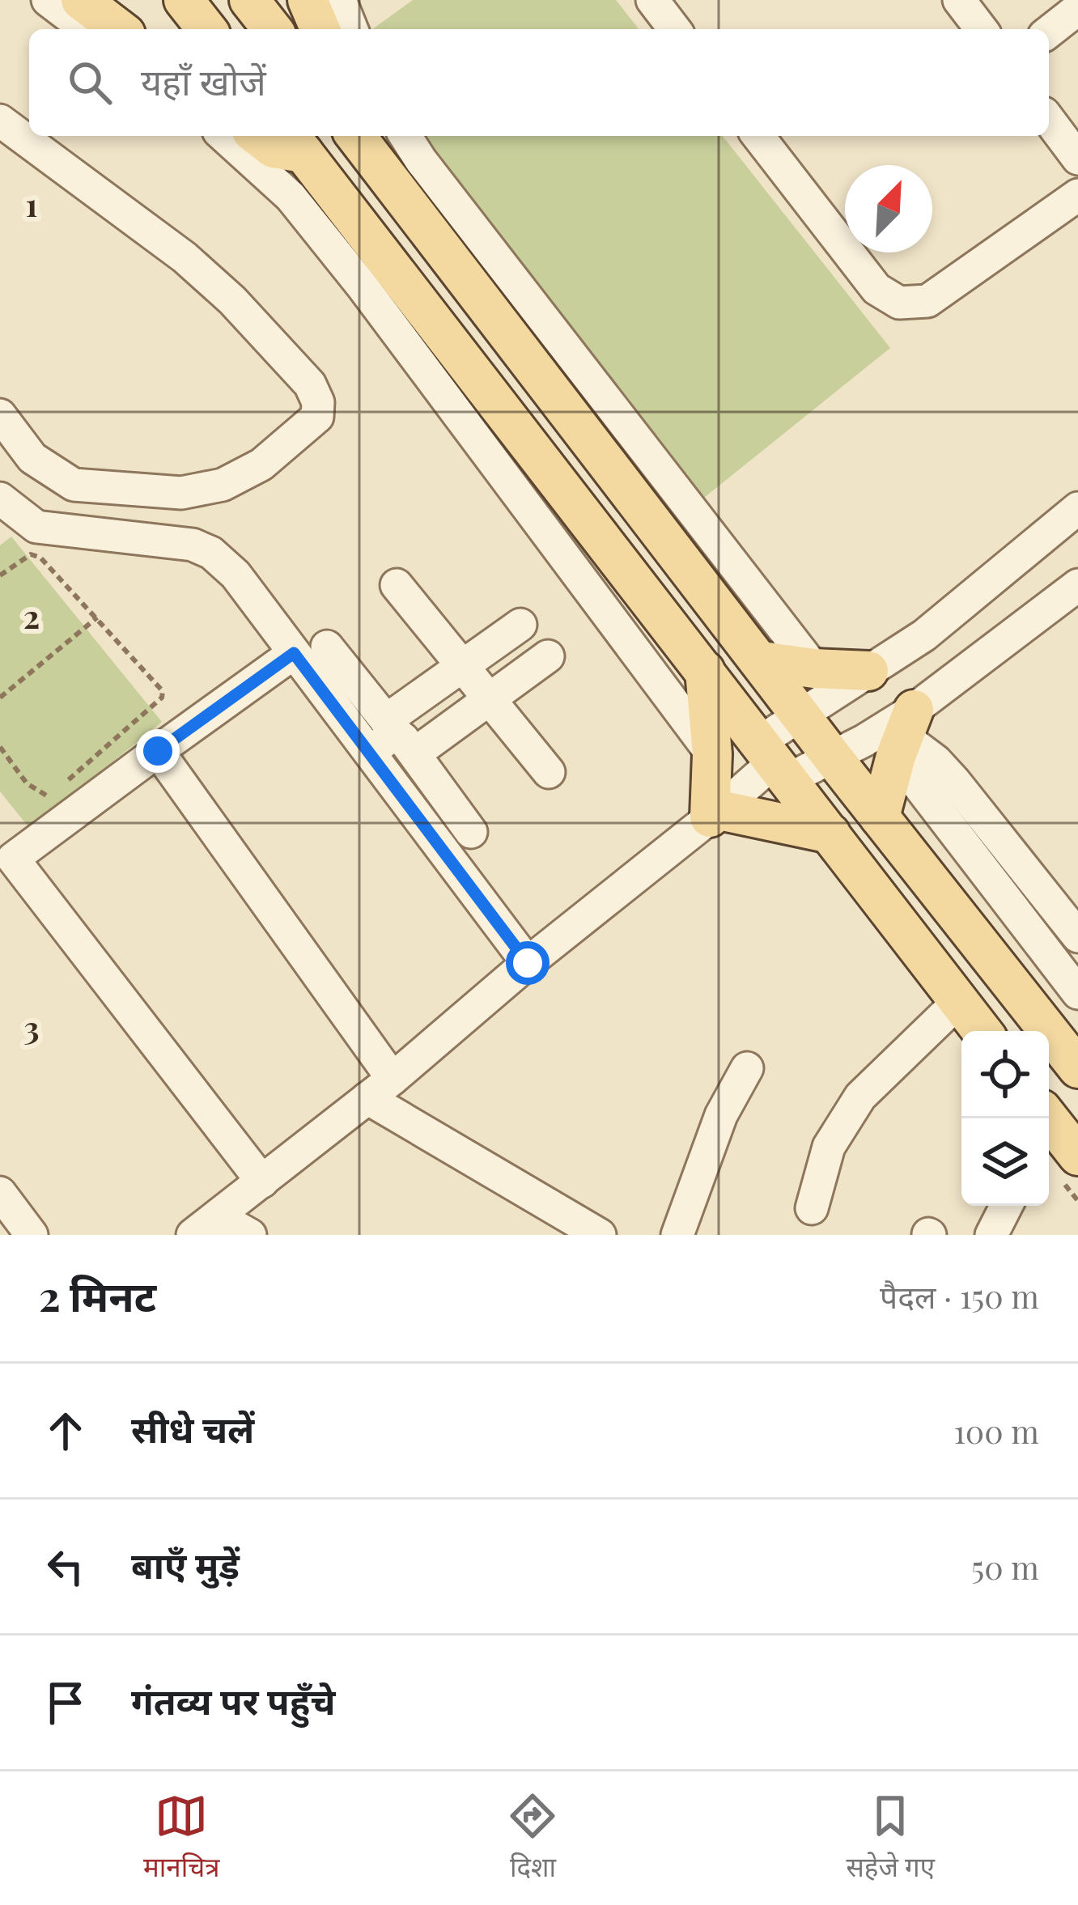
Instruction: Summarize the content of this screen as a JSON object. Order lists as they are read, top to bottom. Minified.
{"north":"top right","page":{"search":"यहाँ खोजें","heading":["2 मिनट","पैदल · 150 m"],"list":[["सीधे चलें","100 m"],["बाएँ मुड़ें","50 m"],"गंतव्य पर पहुँचे"],"nav":["मानचित्र","दिशा","सहेजे गए"]},"grid":{"rows":["1","2","3"]}}
